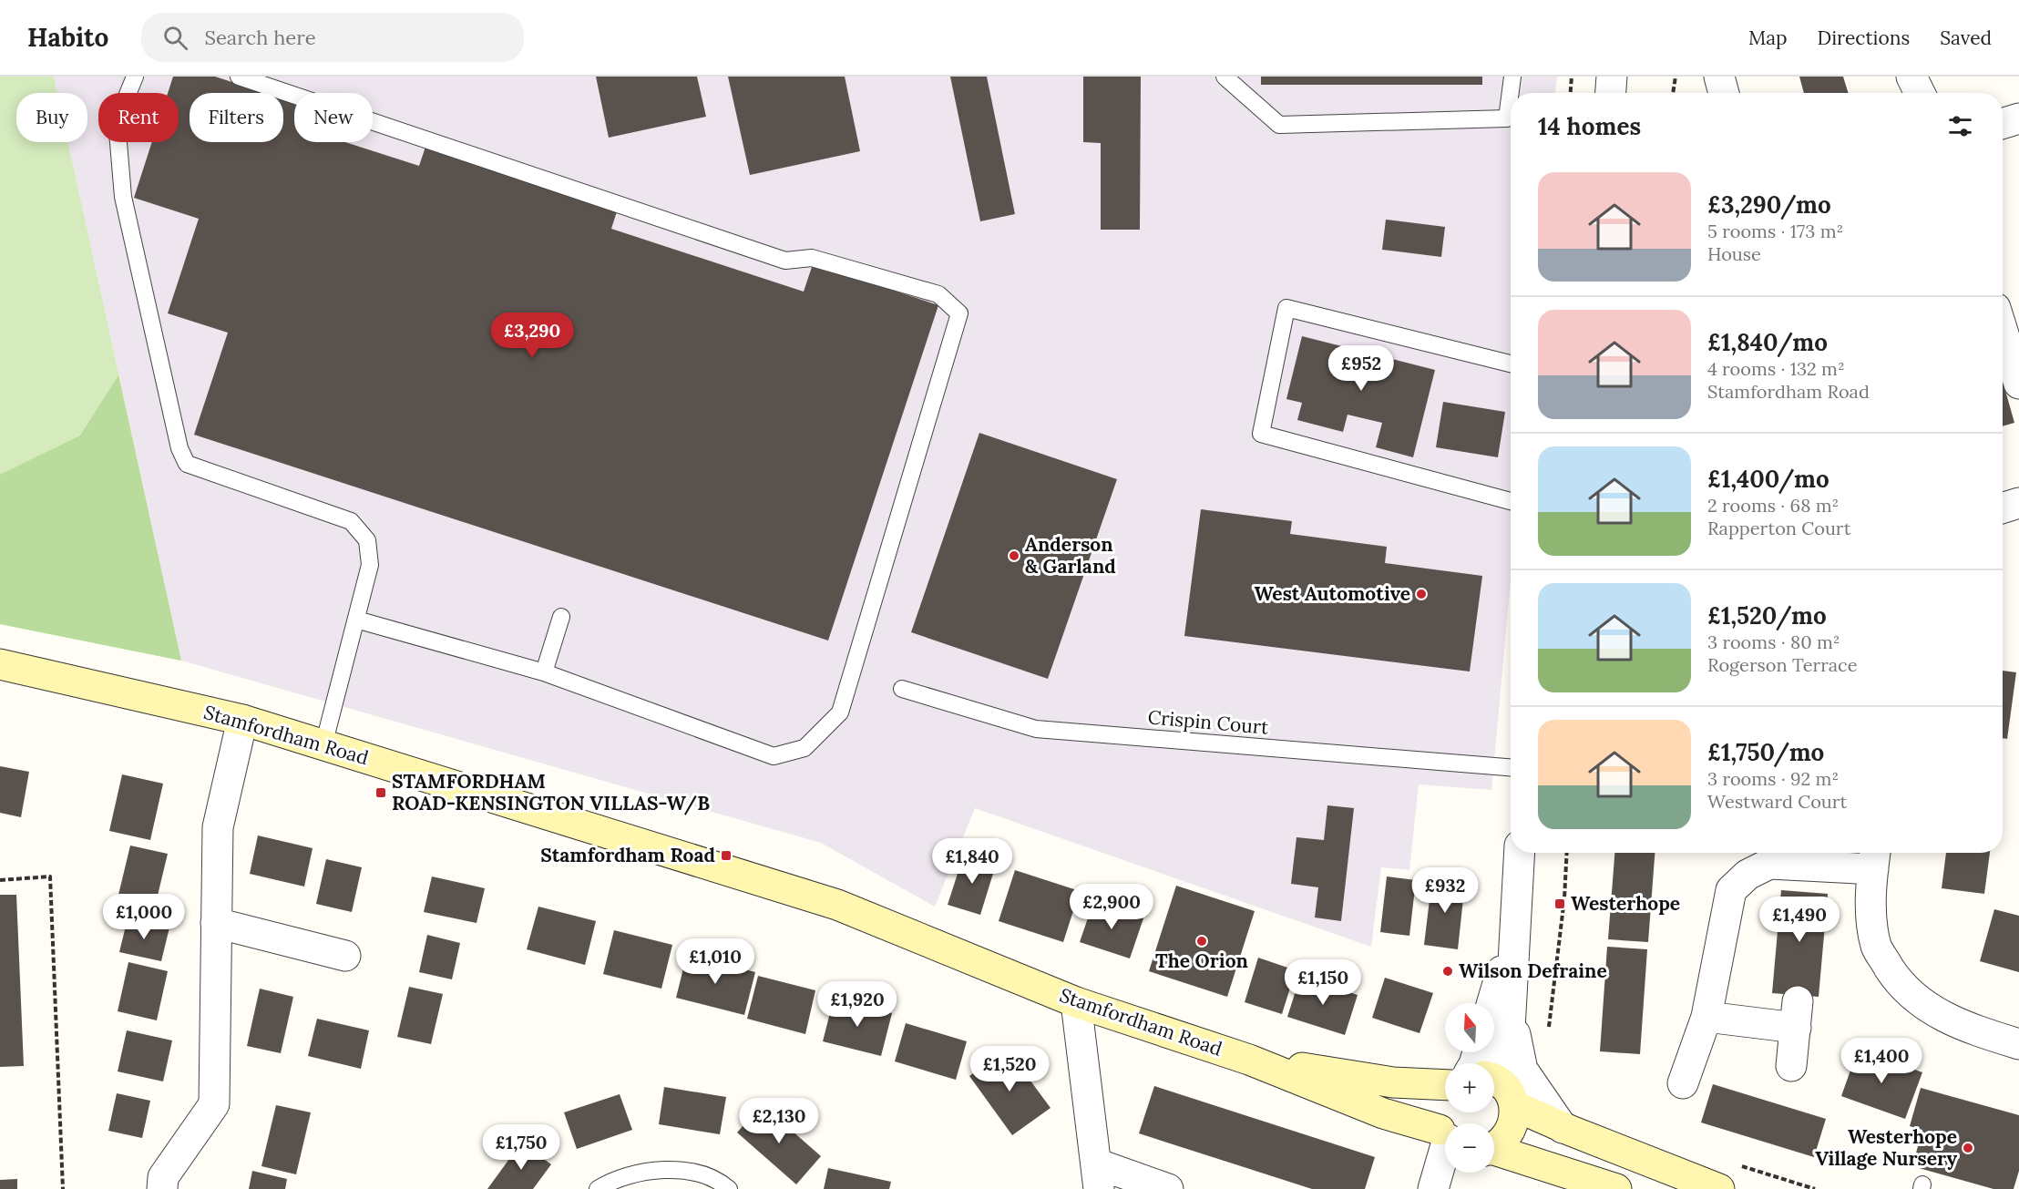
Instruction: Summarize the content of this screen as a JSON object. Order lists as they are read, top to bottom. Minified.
{"streets":{"main road":["Stamfordham Road"],"lane":["Crispin Court"]},"places":{"other":["Anderson & Garland","West Automotive","The Orion","Wilson Defraine","Westerhope Village Nursery"],"transit":["STAMFORDHAM ROAD-KENSINGTON VILLAS-W/B","Stamfordham Road","Westerhope"]},"north":"top","page":{"header":"Habito","search":"Search here","nav":["Map","Directions","Saved"],"chip":["Buy","Rent","Filters","New"],"heading":"14 homes","list":[{"name":"£3,290/mo","note":"5 rooms · 173 m² · House"},{"name":"£1,840/mo","note":"4 rooms · 132 m² · Stamfordham Road"},{"name":"£1,400/mo","note":"2 rooms · 68 m² · Rapperton Court"},{"name":"£1,520/mo","note":"3 rooms · 80 m² · Rogerson Terrace"},{"name":"£1,750/mo","note":"3 rooms · 92 m² · Westward Court"}],"price":["£3,290","£952","£1,840","£932","£2,900","£1,000","£1,490","£1,010","£1,150","£1,920","£1,400","£1,520","£2,130","£1,750"],"map_buttons":["+","−"]}}
